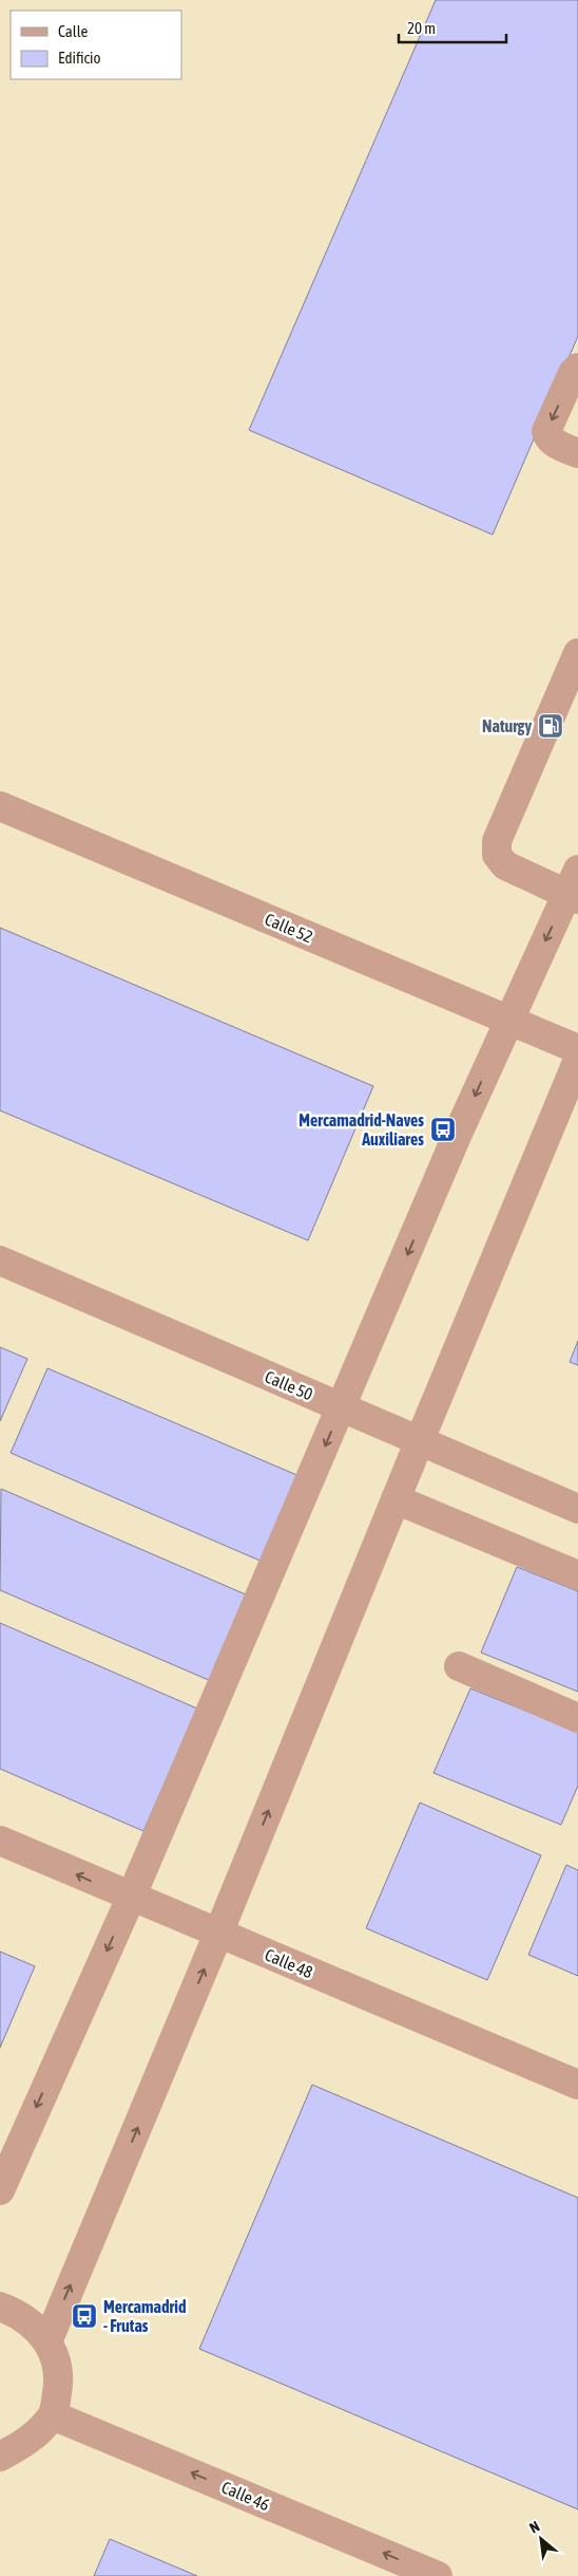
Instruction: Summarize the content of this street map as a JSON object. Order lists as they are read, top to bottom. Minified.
{"streets":{"street":["Calle 52","Calle 50","Calle 48","Calle 46"]},"one_way":["Calle 46"],"places":{"fuel station":["Naturgy"],"bus stop":["Mercamadrid-Naves Auxiliares","Mercamadrid - Frutas"]},"legend":["Calle","Edificio"],"scale_bar":"20 m","north":"top left"}
